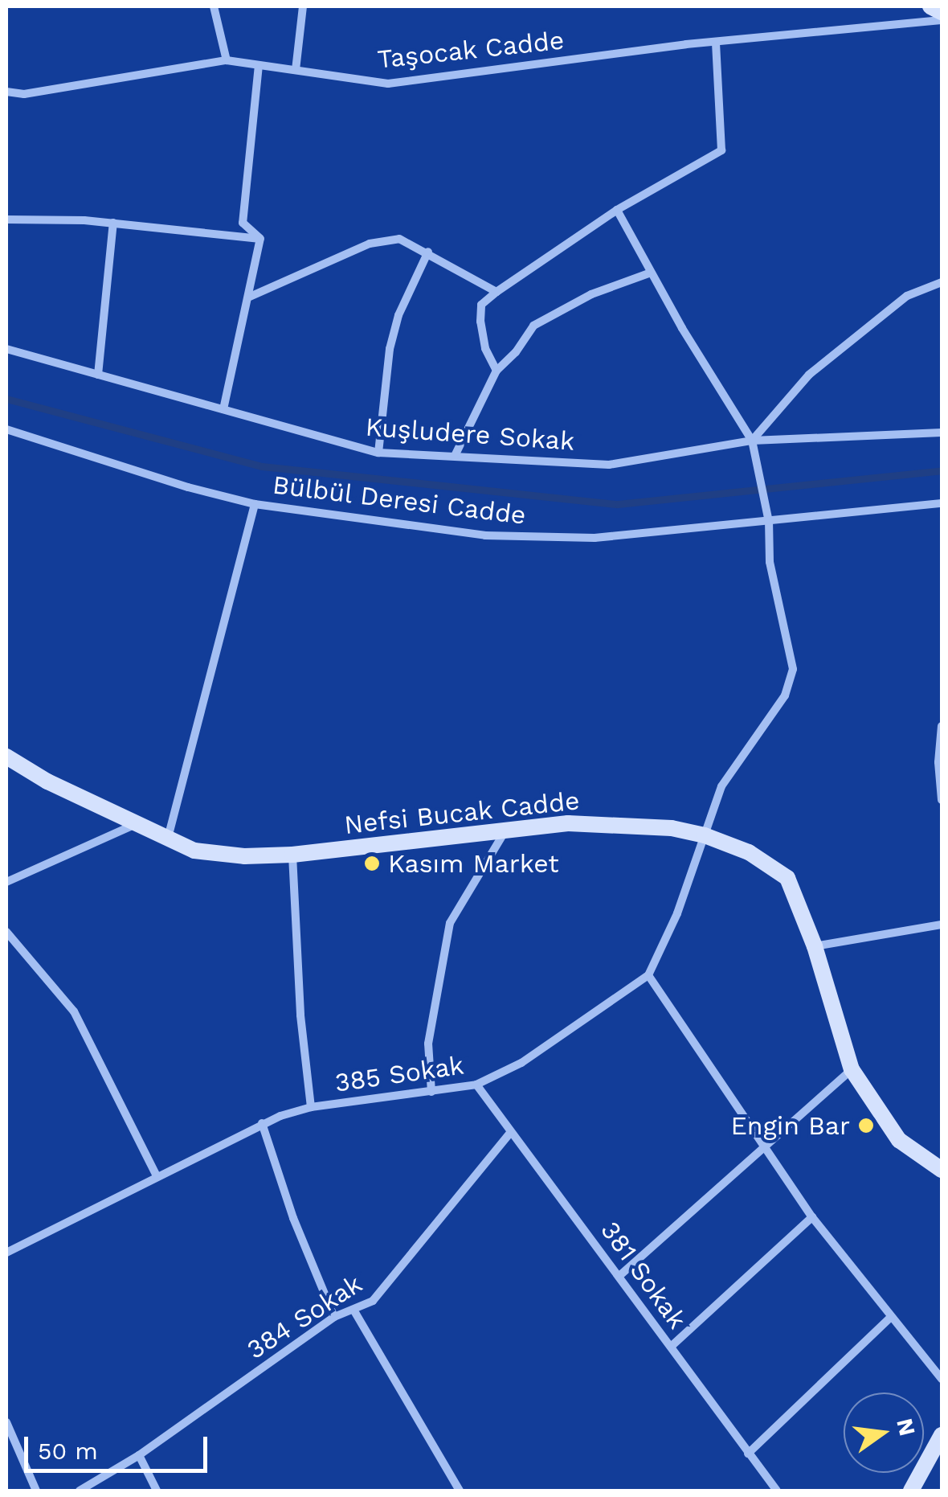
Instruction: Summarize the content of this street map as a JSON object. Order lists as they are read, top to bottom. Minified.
{"streets":{"street":["Taşocak Cadde","Kuşludere Sokak","Bülbül Deresi Cadde","Nefsi Bucak Cadde","385 Sokak","381 Sokak","384 Sokak"]},"crossings":[["Kuşludere Sokak","385 Sokak"],["Bülbül Deresi Cadde","385 Sokak"],["Nefsi Bucak Cadde","385 Sokak"],["385 Sokak","381 Sokak"],["381 Sokak","384 Sokak"]],"places":["Kasım Market","Engin Bar"],"scale_bar":"50 m","north":"right"}
